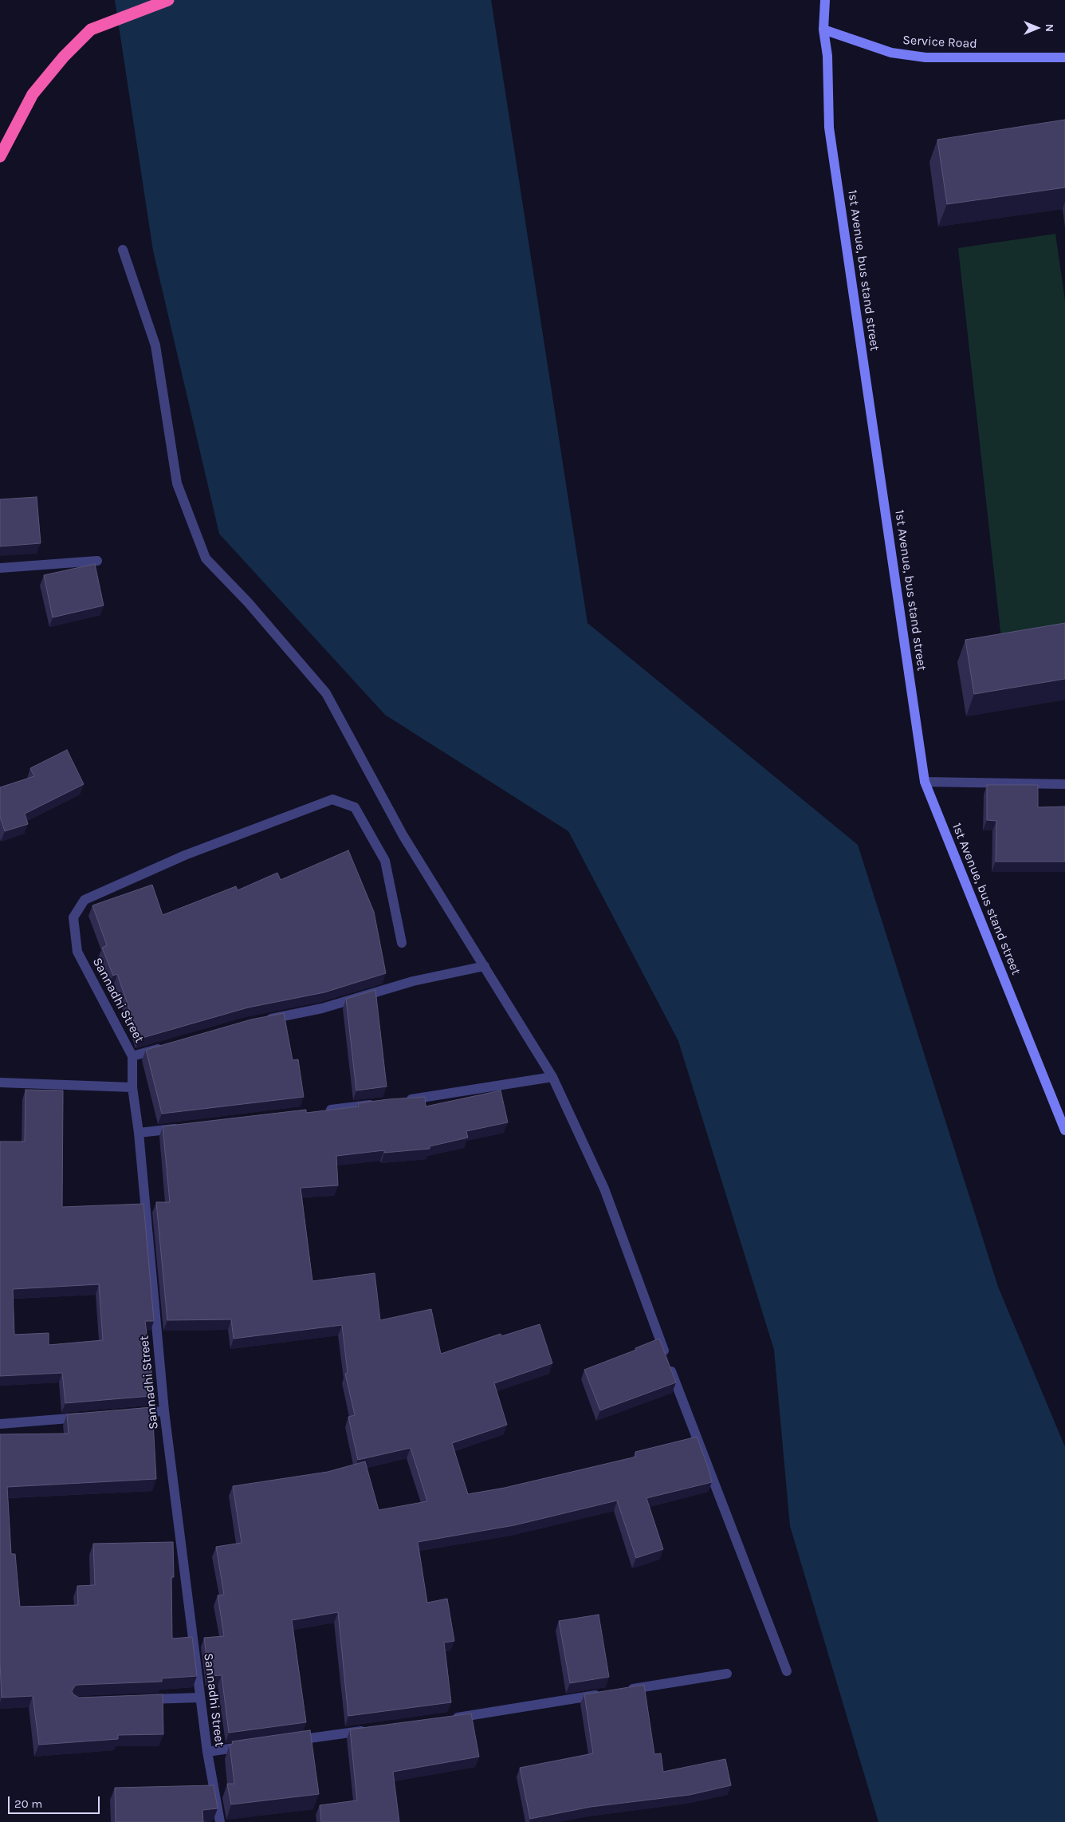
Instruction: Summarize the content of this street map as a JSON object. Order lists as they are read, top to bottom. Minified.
{"streets":{"street":["Service Road","1st Avenue, bus stand street","Sannadhi Street"]},"crossings":[["Service Road","1st Avenue, bus stand street"]],"scale_bar":"20 m","north":"right"}
